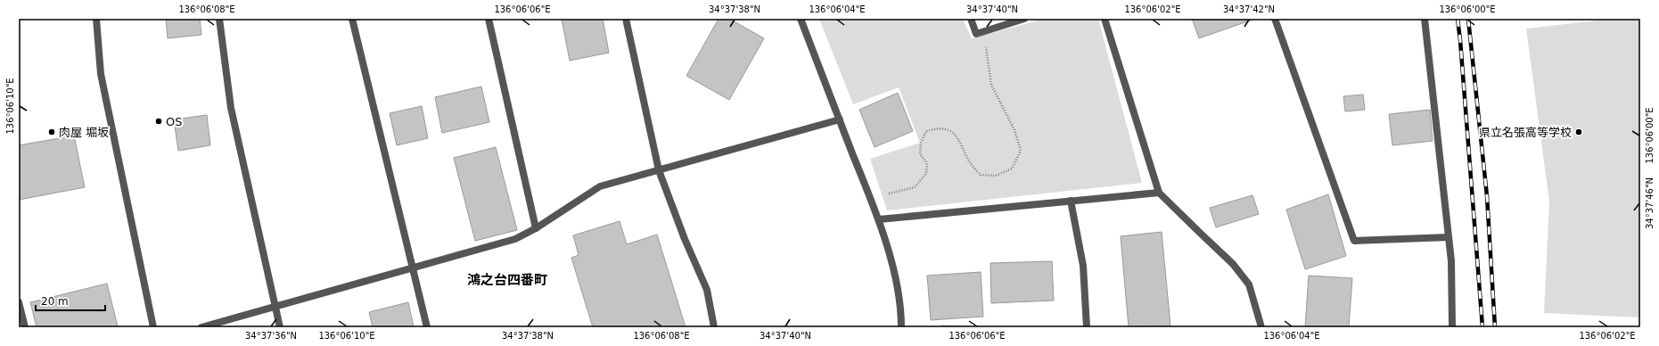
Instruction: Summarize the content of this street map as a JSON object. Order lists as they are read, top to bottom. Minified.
{"districts":["鴻之台四番町"],"places":["OS","肉屋 堀坂","県立名張高等学校"],"scale_bar":"20 m","coordinates":["136°06'08\"E","136°06'06\"E","34°37'38\"N","136°06'04\"E","34°37'40\"N","136°06'02\"E","34°37'42\"N","136°06'00\"E","136°06'10\"E","34°37'46\"N","34°37'36\"N"]}
